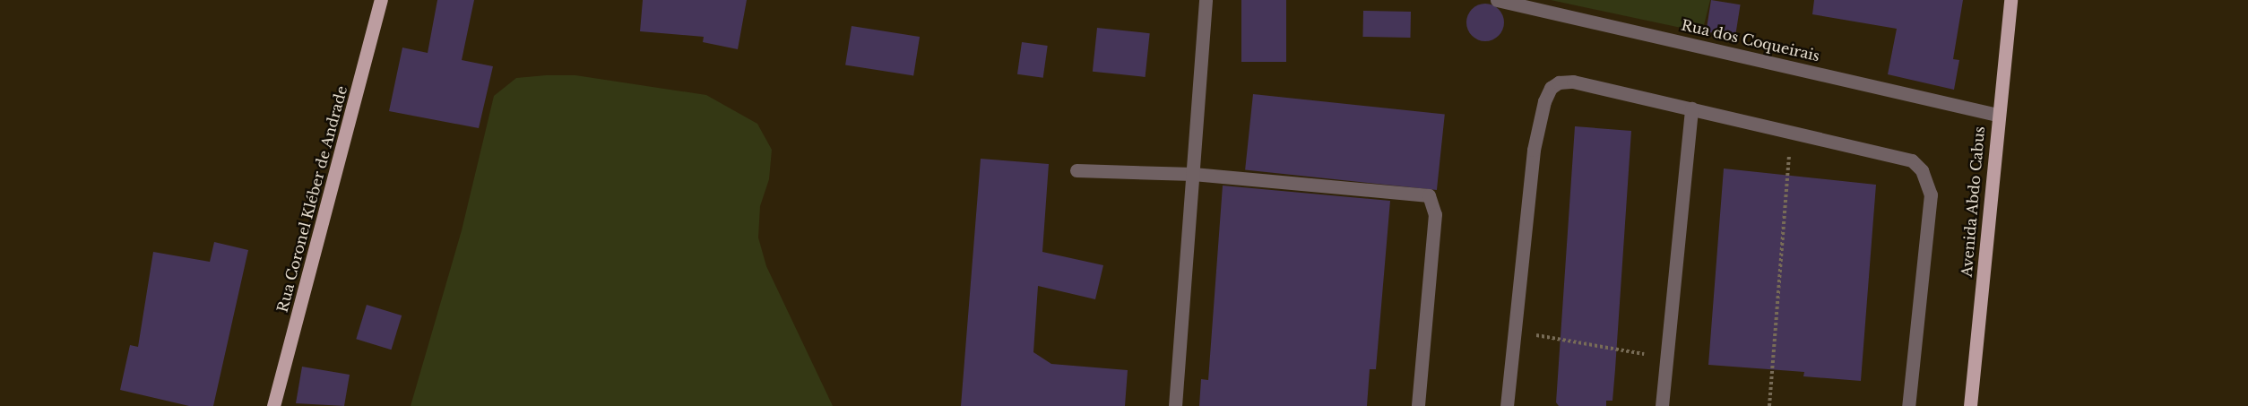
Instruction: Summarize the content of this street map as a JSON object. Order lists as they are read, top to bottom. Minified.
{"streets":{"main road":["Rua Coronel Kléber de Andrade","Avenida Abdo Cabus"],"street":["Rua dos Coqueirais"]},"crossings":[["Rua dos Coqueirais","Avenida Abdo Cabus"]]}
